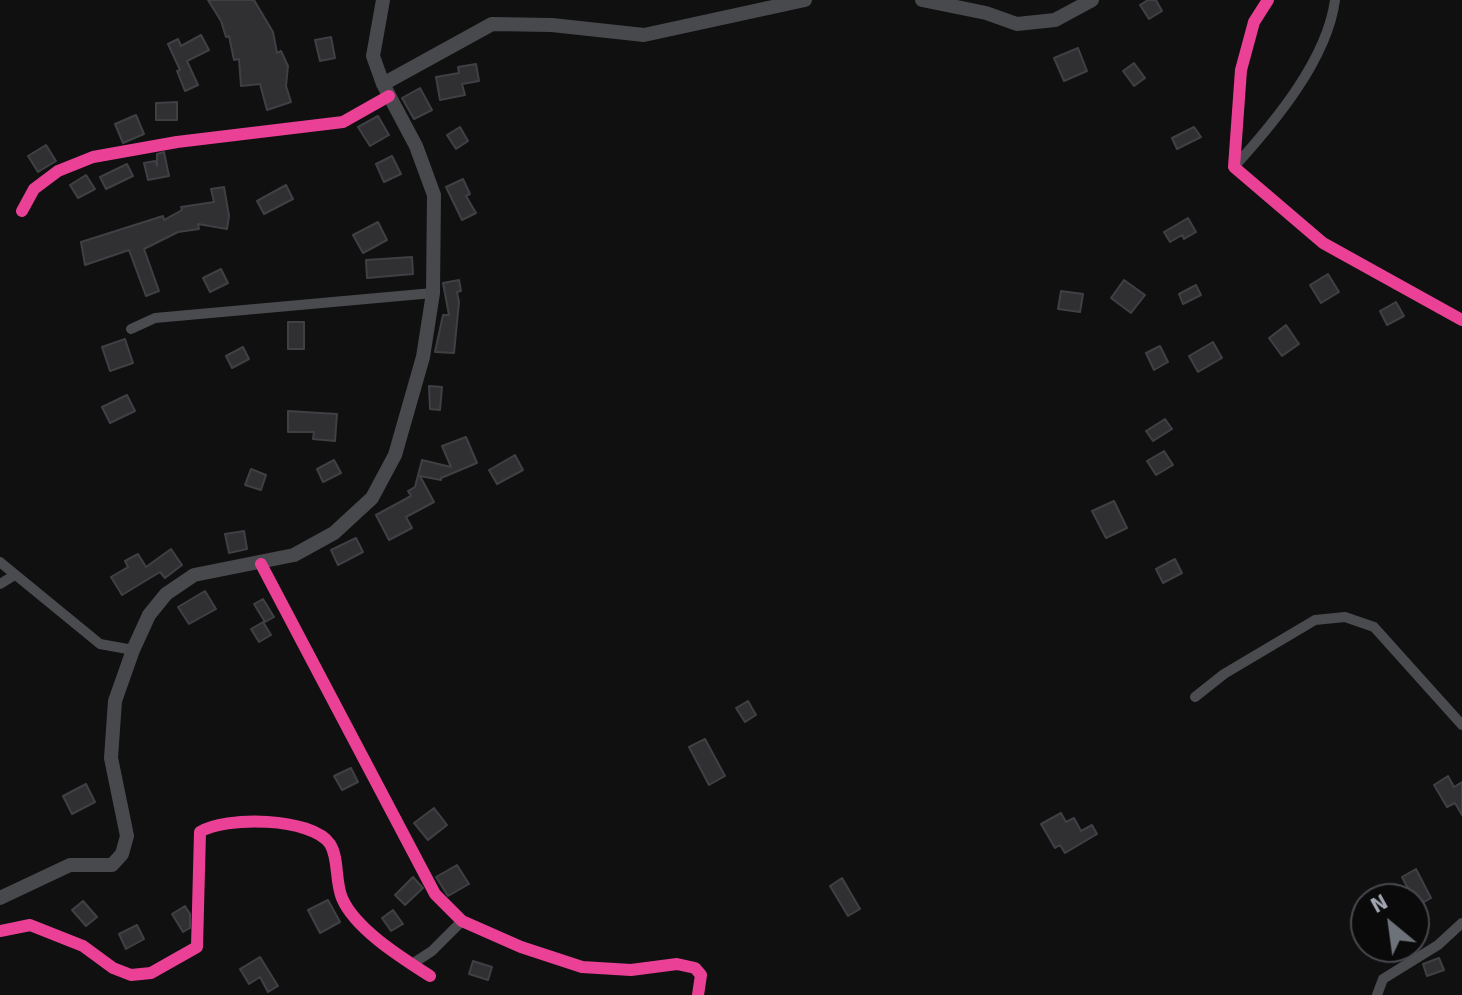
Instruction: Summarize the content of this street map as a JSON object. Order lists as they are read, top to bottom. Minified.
{"north":"top left"}
